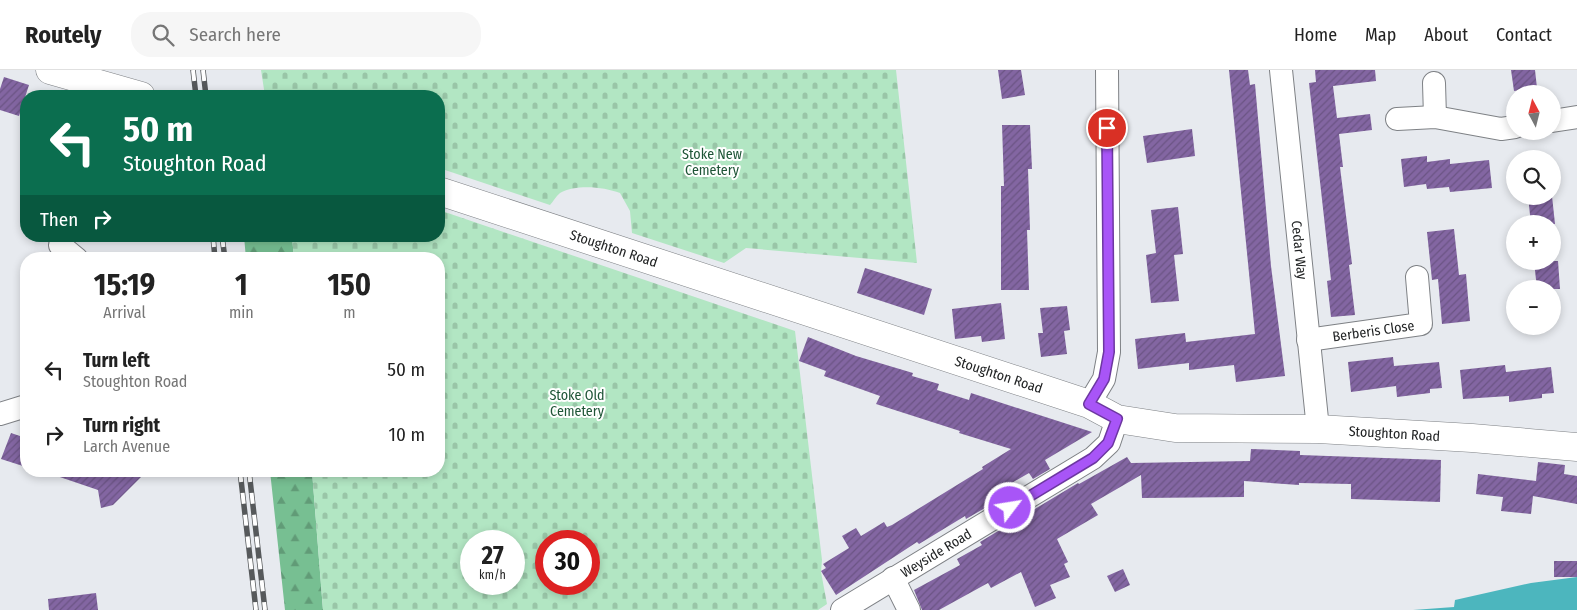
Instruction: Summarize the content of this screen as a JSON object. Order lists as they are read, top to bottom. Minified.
{"streets":{"street":["Stoughton Road","Cedar Way","Berberis Close","Weyside Road"]},"crossings":[["Stoughton Road","Cedar Way"],["Stoughton Road","Weyside Road"],["Cedar Way","Berberis Close"]],"parks":["Stoke New Cemetery","Stoke Old Cemetery"],"north":"top","page":{"header":"Routely","search":"Search here","nav":["Home","Map","About","Contact"],"map_buttons":["+","−"],"turn":["50 m","Stoughton Road"],"then":"Then","eta":["15:19","Arrival","1","min","150","m"],"list":[{"name":"Turn left","note":"Stoughton Road","value":"50 m"},{"name":"Turn right","note":"Larch Avenue","value":"10 m"}],"speed":"27 km/h","limit":"30"}}
